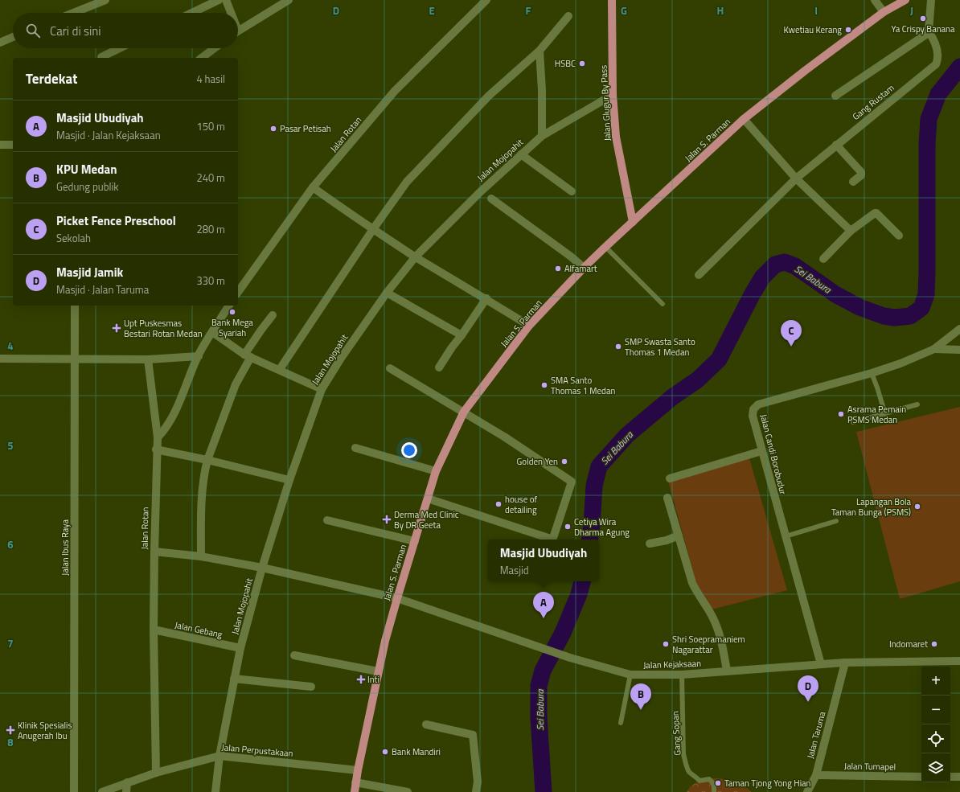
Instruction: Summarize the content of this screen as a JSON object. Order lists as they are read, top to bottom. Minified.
{"streets":{"main road":["Jalan Glugur By Pass","Jalan S. Parman"],"street":["Gang Rustam","Jalan Rotan","Jalan Mojopahit","Jalan Candi Borobudur","Jalan Ibus Raya","Jalan Gebang","Jalan Kejaksaan","Jalan Taruma","Jalan Perpustakaan","Jalan Tumapel"],"lane":["Gang Sopan"]},"crossings":[["Jalan Glugur By Pass","Jalan S. Parman"],["Jalan Glugur By Pass","Jalan Mojopahit"],["Jalan Rotan","Jalan Gebang"],["Jalan Rotan","Jalan Kejaksaan"],["Jalan Rotan","Jalan Perpustakaan"],["Jalan S. Parman","Jalan Kejaksaan"],["Jalan S. Parman","Jalan Perpustakaan"],["Jalan Mojopahit","Jalan Gebang"],["Jalan Mojopahit","Jalan Kejaksaan"],["Jalan Mojopahit","Jalan Perpustakaan"],["Jalan Candi Borobudur","Jalan Kejaksaan"],["Jalan Kejaksaan","Gang Sopan"],["Jalan Kejaksaan","Jalan Taruma"],["Jalan Taruma","Jalan Tumapel"]],"water":["Sei Babura"],"places":{"other":["Ya Crispy Banana","Kwetiau Kerang","HSBC","Pasar Petisah","Alfamart","Bank Mega Syariah","SMP Swasta Santo Thomas 1 Medan","SMA Santo Thomas 1 Medan","Asrama Pemain PSMS Medan","Golden Yen","house of detailing","Lapangan Bola Taman Bunga (PSMS)","Cetiya Wira Dharma Agung","Shri Soepramaniem Nagarattar","Indomaret","Bank Mandiri","Taman Tjong Yong Hian"],"health":["Upt Puskesmas Bestari Rotan Medan","Derma Med Clinic By DR Geeta","Inti","Klinik Spesialis Anugerah Ibu"]},"page":{"search":"Cari di sini","heading":["Terdekat","4 hasil"],"list":[{"mark":"A","name":"Masjid Ubudiyah","note":"Masjid · Jalan Kejaksaan","value":"150 m"},{"mark":"B","name":"KPU Medan","note":"Gedung publik","value":"240 m"},{"mark":"C","name":"Picket Fence Preschool","note":"Sekolah","value":"280 m"},{"mark":"D","name":"Masjid Jamik","note":"Masjid · Jalan Taruma","value":"330 m"}],"pins":["C","A","D","B"],"popup":["Masjid Ubudiyah","Masjid"],"map_buttons":["+","−"]},"grid":{"columns":["D","E","F","G","H","I","J"],"rows":["4","5","6","7","8"]}}
